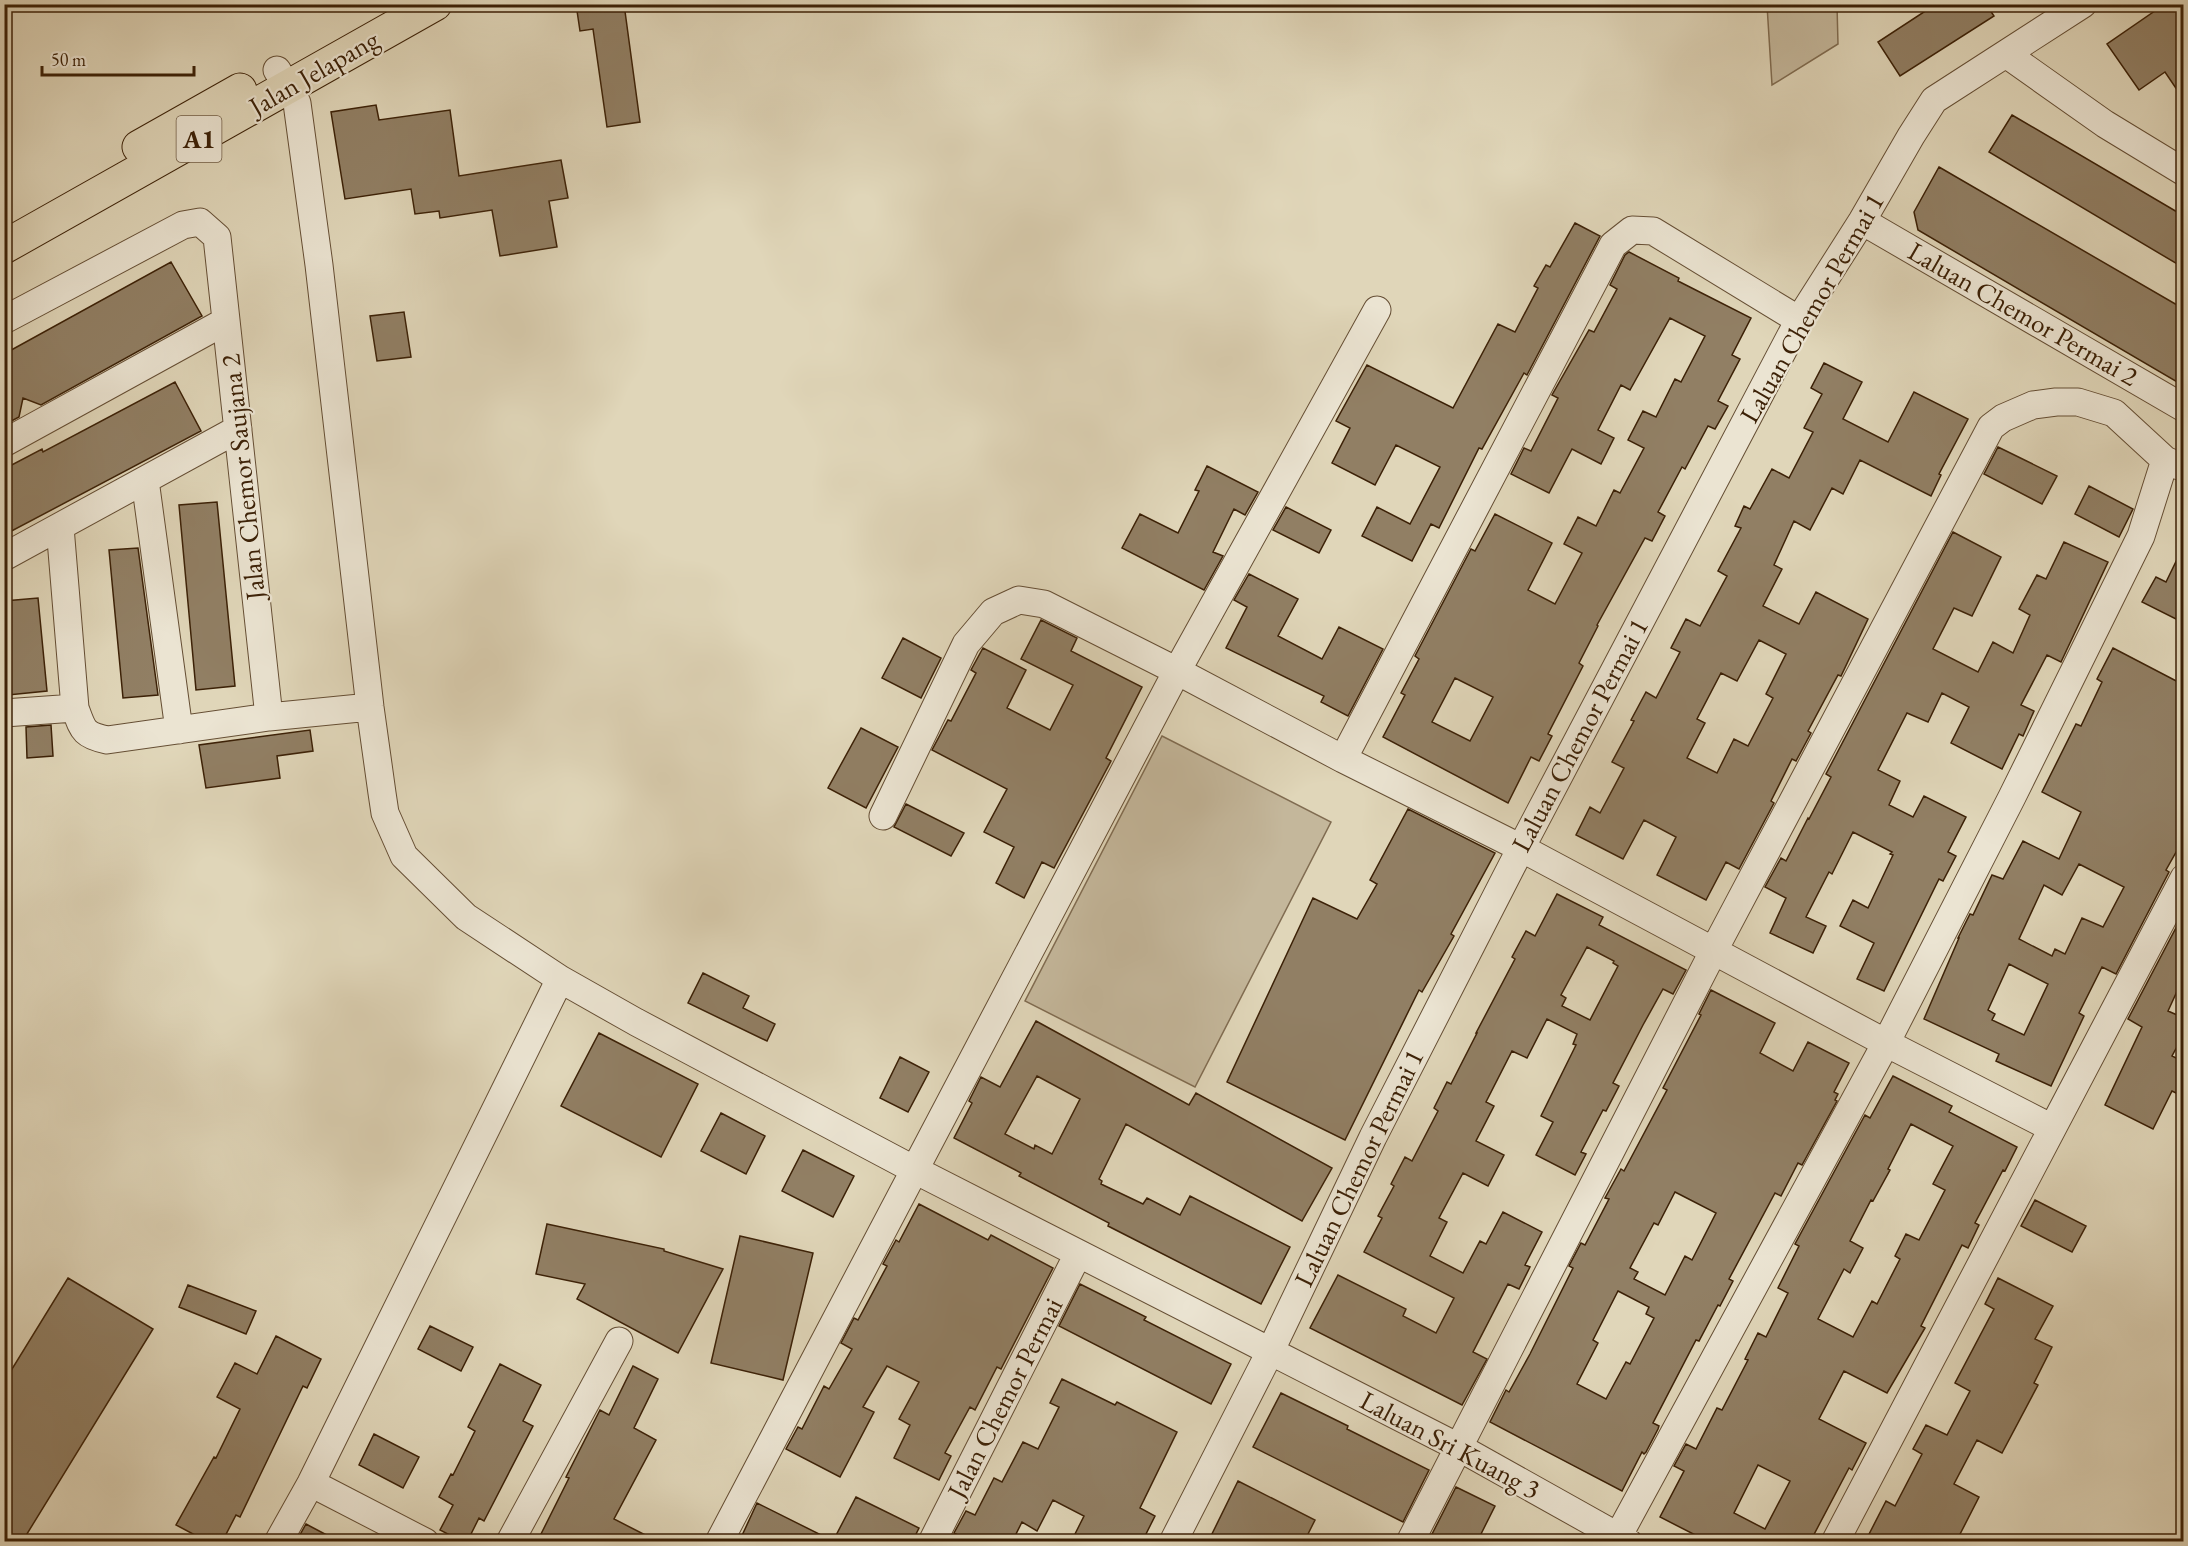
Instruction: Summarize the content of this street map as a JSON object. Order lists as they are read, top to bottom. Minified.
{"streets":{"main road":["Jalan Jelapang","A1"],"street":["Laluan Chemor Permai 1","Laluan Chemor Permai 2","Jalan Chemor Saujana 2","Jalan Chemor Permai","Laluan Sri Kuang 3"]},"crossings":[["Jalan Jelapang","Laluan Sri Kuang 3"],["Laluan Chemor Permai 1","Laluan Chemor Permai 2"],["Laluan Chemor Permai 1","Laluan Sri Kuang 3"],["Jalan Chemor Permai","Laluan Sri Kuang 3"]],"scale_bar":"50 m"}
